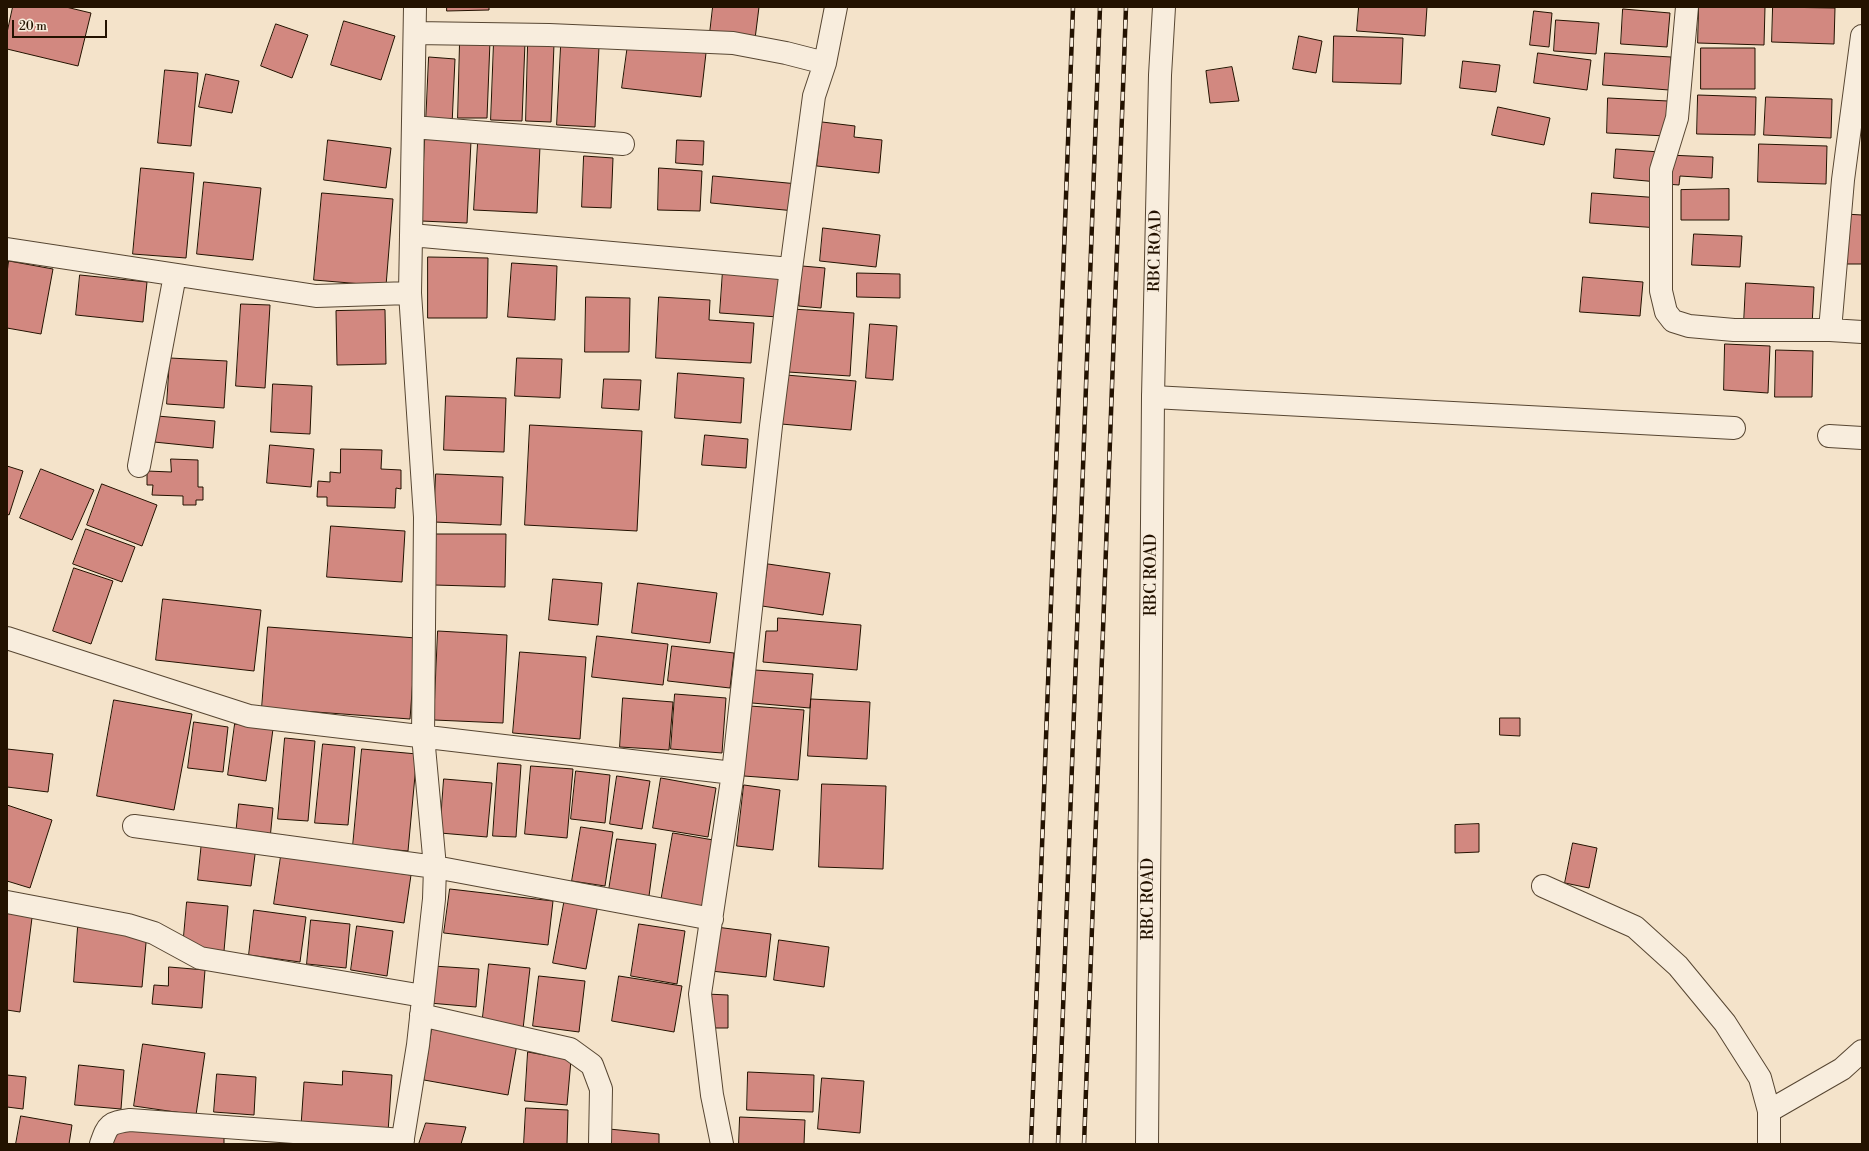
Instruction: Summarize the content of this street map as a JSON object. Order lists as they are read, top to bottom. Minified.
{"streets":{"street":["RBC ROAD"]},"scale_bar":"20 m"}
